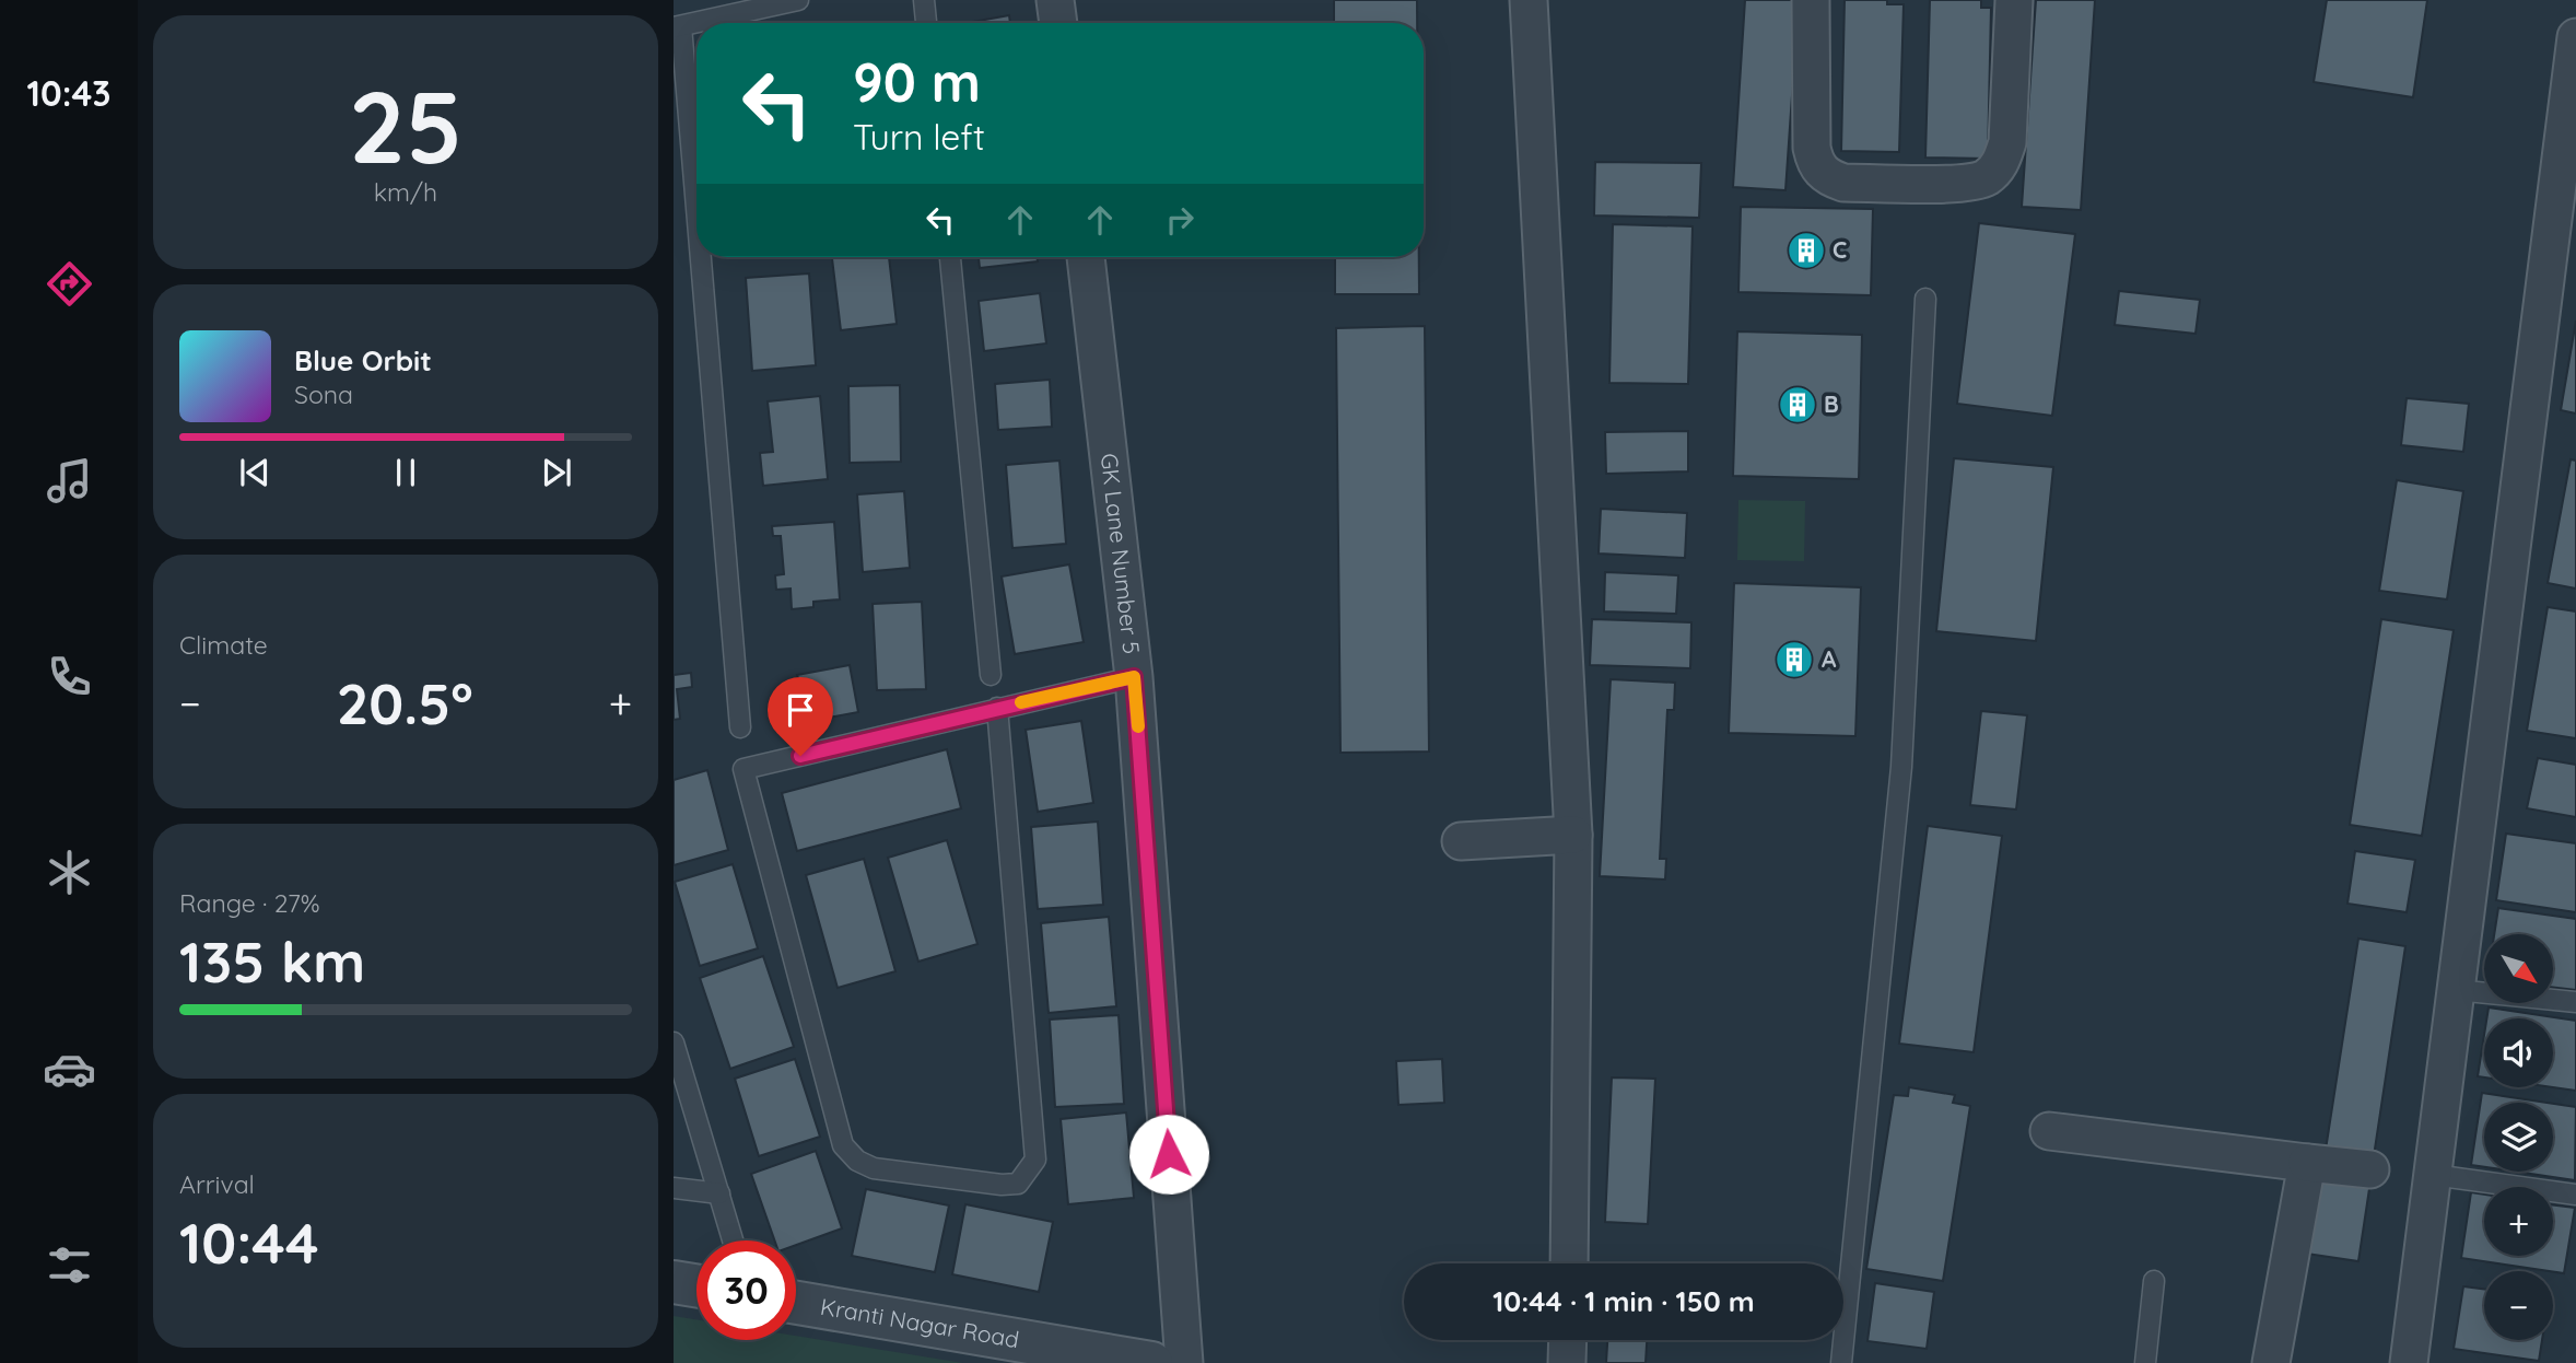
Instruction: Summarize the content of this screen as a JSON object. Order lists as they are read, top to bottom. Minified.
{"streets":{"street":["GK Lane Number 5","Kranti Nagar Road"]},"places":{"building":["C","B","A"]},"north":"bottom right","page":{"tabs":"10:43","tile":[["25","km/h"],"Climate",["Range · 27%","135 km"],["Arrival","10:44"]],"turn":["90 m","Turn left"],"song":["Blue Orbit","Sona"],"heat":["−","20.5°","+"],"map_buttons":["+","−"],"limit":"30","trip":"10:44 · 1 min · 150 m"}}
